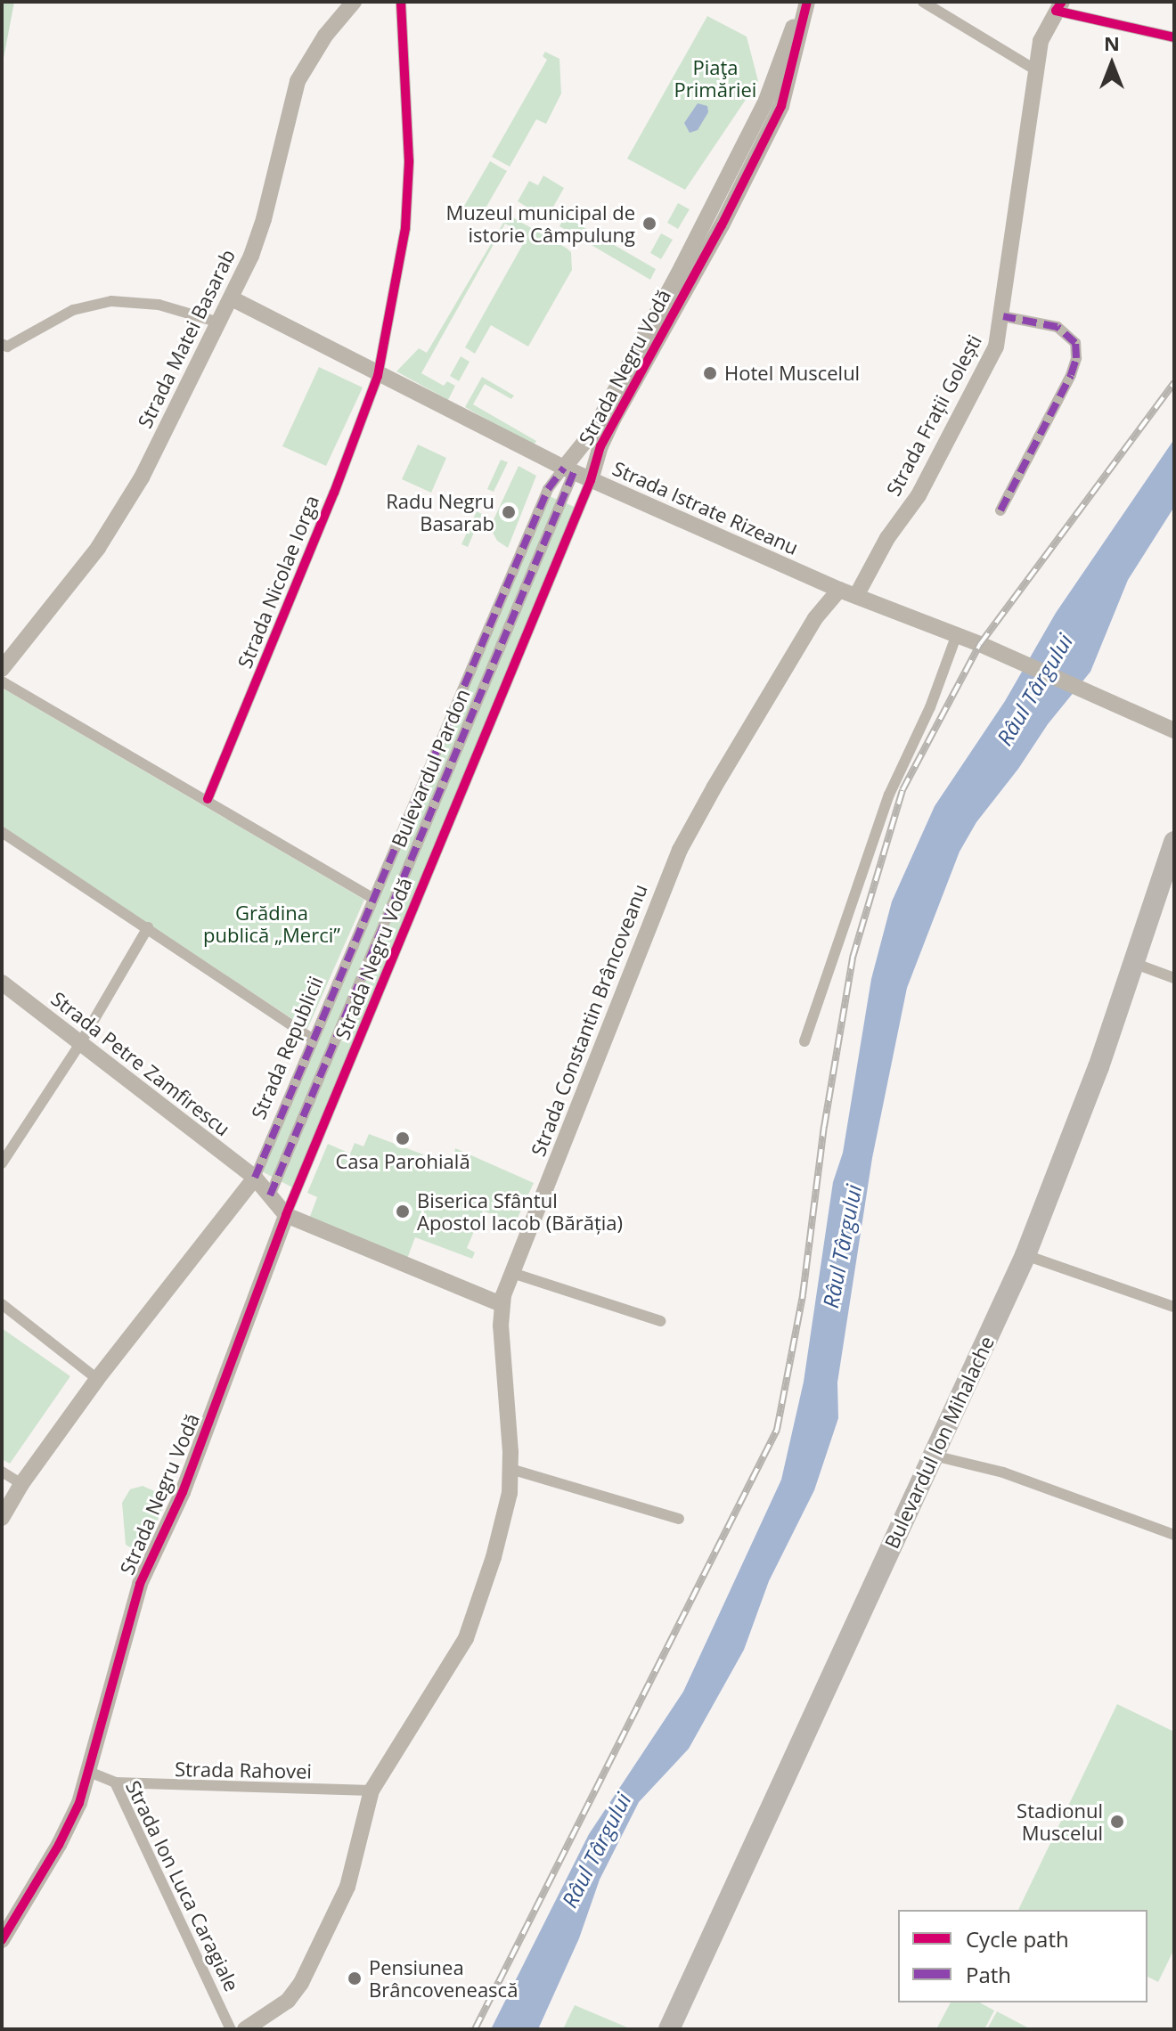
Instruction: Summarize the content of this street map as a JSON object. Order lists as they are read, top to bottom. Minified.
{"streets":{"highway":["Bulevardul Ion Mihalache"],"street":["Strada Matei Basarab","Strada Negru Vodă","Strada Frații Golești","Strada Istrate Rizeanu","Strada Nicolae Iorga","Bulevardul Pardon","Strada Constantin Brâncoveanu","Strada Republicii","Strada Petre Zamfirescu","Strada Rahovei","Strada Ion Luca Caragiale"]},"crossings":[["Strada Matei Basarab","Strada Istrate Rizeanu"],["Strada Negru Vodă","Strada Istrate Rizeanu"],["Strada Negru Vodă","Bulevardul Pardon"],["Strada Negru Vodă","Strada Republicii"],["Strada Negru Vodă","Strada Petre Zamfirescu"],["Strada Negru Vodă","Strada Ion Luca Caragiale"],["Strada Frații Golești","Strada Istrate Rizeanu"],["Strada Istrate Rizeanu","Strada Nicolae Iorga"],["Strada Istrate Rizeanu","Bulevardul Pardon"],["Strada Istrate Rizeanu","Strada Constantin Brâncoveanu"],["Strada Istrate Rizeanu","Strada Republicii"],["Bulevardul Pardon","Strada Republicii"],["Bulevardul Pardon","Strada Petre Zamfirescu"],["Strada Constantin Brâncoveanu","Strada Rahovei"],["Strada Republicii","Strada Petre Zamfirescu"],["Strada Rahovei","Strada Ion Luca Caragiale"]],"water":["Râul Târgului"],"parks":["Piaţa Primăriei","Grădina publică „Merci”"],"places":["Muzeul municipal de istorie Câmpulung","Hotel Muscelul","Radu Negru Basarab","Casa Parohială","Biserica Sfântul Apostol Iacob (Bărăția)","Stadionul Muscelul","Pensiunea Brâncovenească"],"legend":["Cycle path","Path"],"north":"top"}
